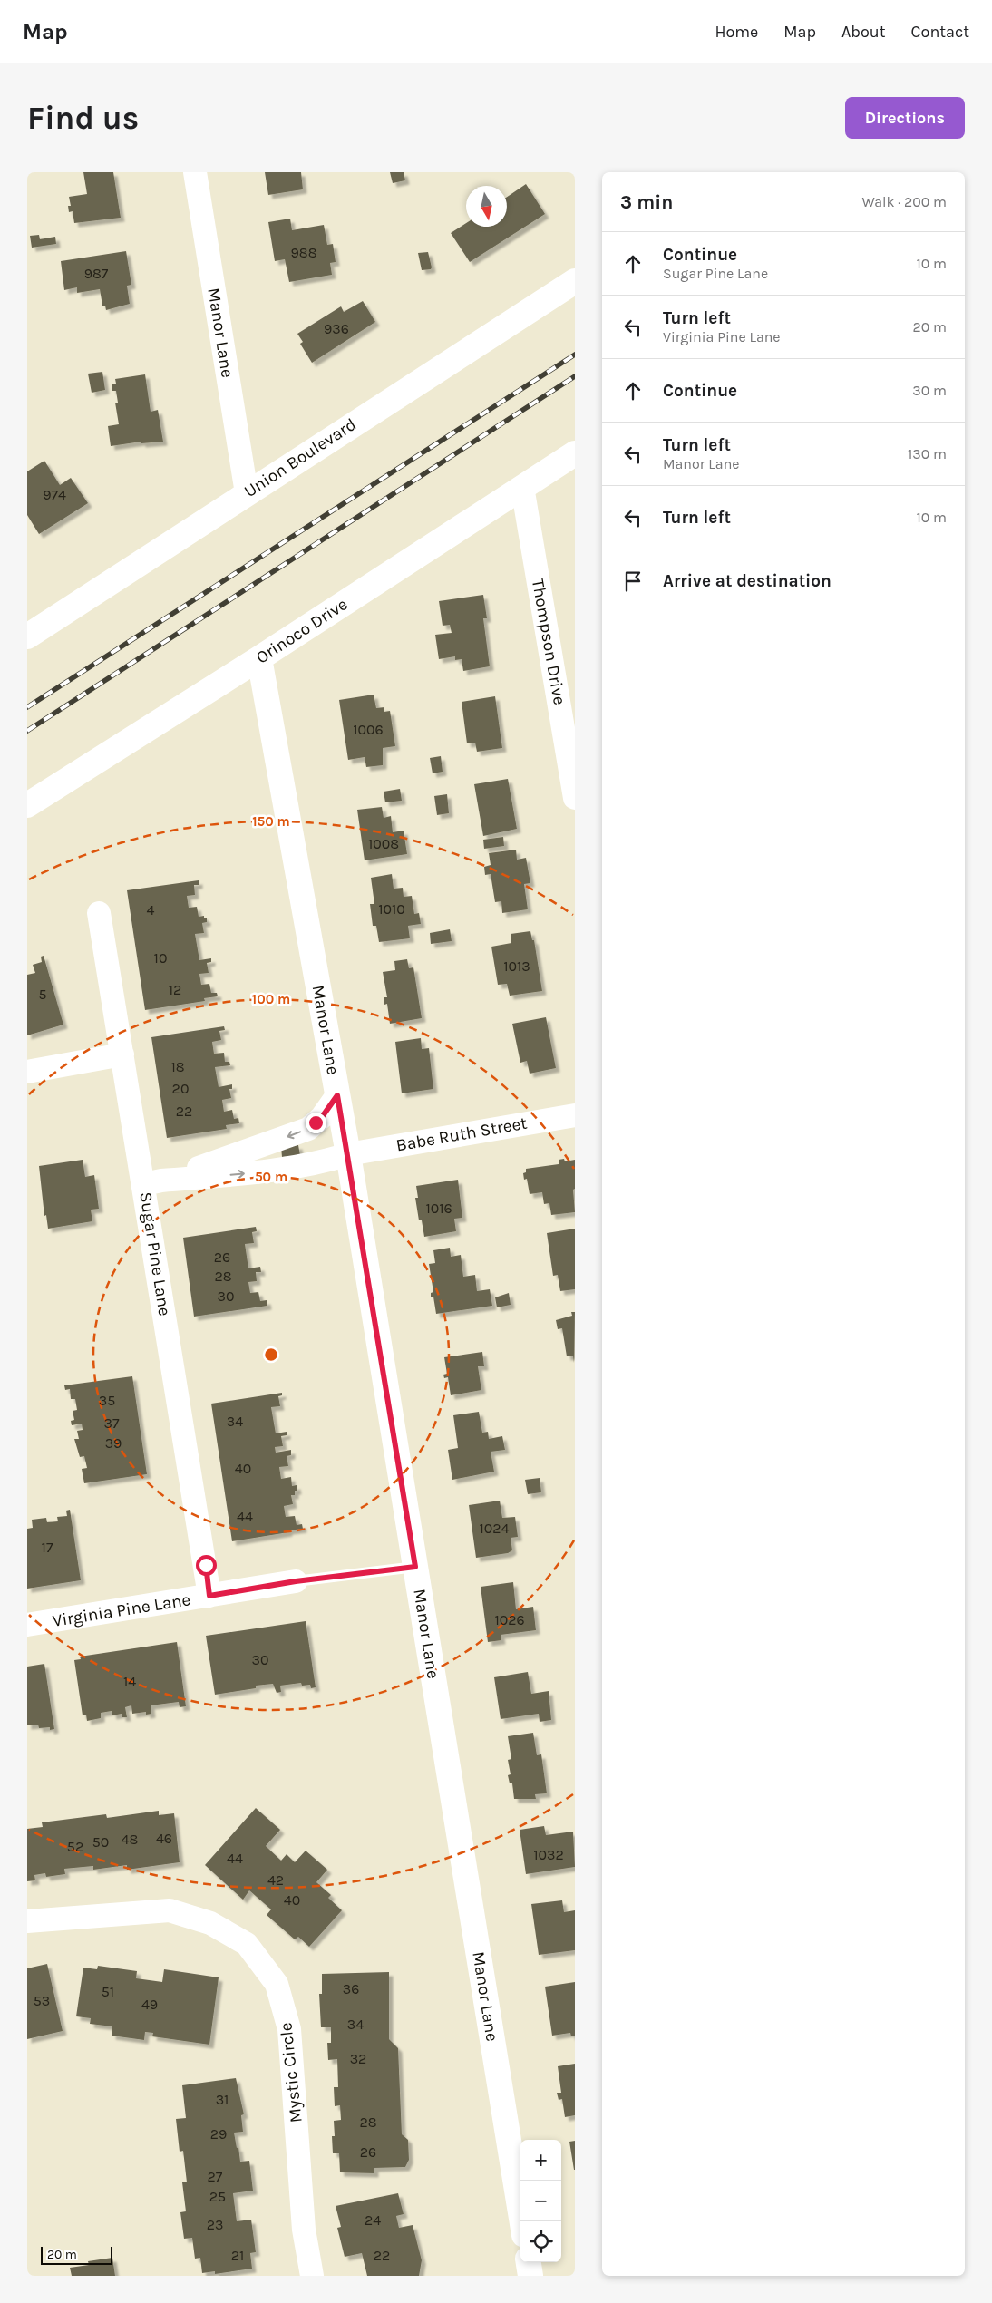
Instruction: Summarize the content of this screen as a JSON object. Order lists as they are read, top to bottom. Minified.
{"streets":{"street":["Manor Lane","Union Boulevard","Orinoco Drive","Thompson Drive","Babe Ruth Street","Sugar Pine Lane","Virginia Pine Lane","Mystic Circle"]},"crossings":[["Manor Lane","Union Boulevard"],["Manor Lane","Orinoco Drive"],["Manor Lane","Babe Ruth Street"],["Orinoco Drive","Thompson Drive"],["Babe Ruth Street","Sugar Pine Lane"],["Sugar Pine Lane","Virginia Pine Lane"]],"house_numbers":["988","987","936","974","1006","1008","1010","4","10","1013","12","5","18","20","22","1016","26","28","30","35","34","37","39","40","44","1024","17","1026","30","14","46","48","50","52","1032","44","42","40","36","51","53","49","34","32","31","28","29","26","27","25","24","23","21","22"],"scale_bar":"20 m","north":"bottom","page":{"header":"Map","nav":["Home","Map","About","Contact"],"buttons":"Directions","title":"Find us","heading":["3 min","Walk · 200 m"],"list":[["Continue","Sugar Pine Lane","10 m"],["Turn left","Virginia Pine Lane","20 m"],["Continue","30 m"],["Turn left","Manor Lane","130 m"],["Turn left","10 m"],"Arrive at destination"],"map_buttons":["+","−"],"scale":"20 m"},"rings":["150 m","100 m","50 m"]}
